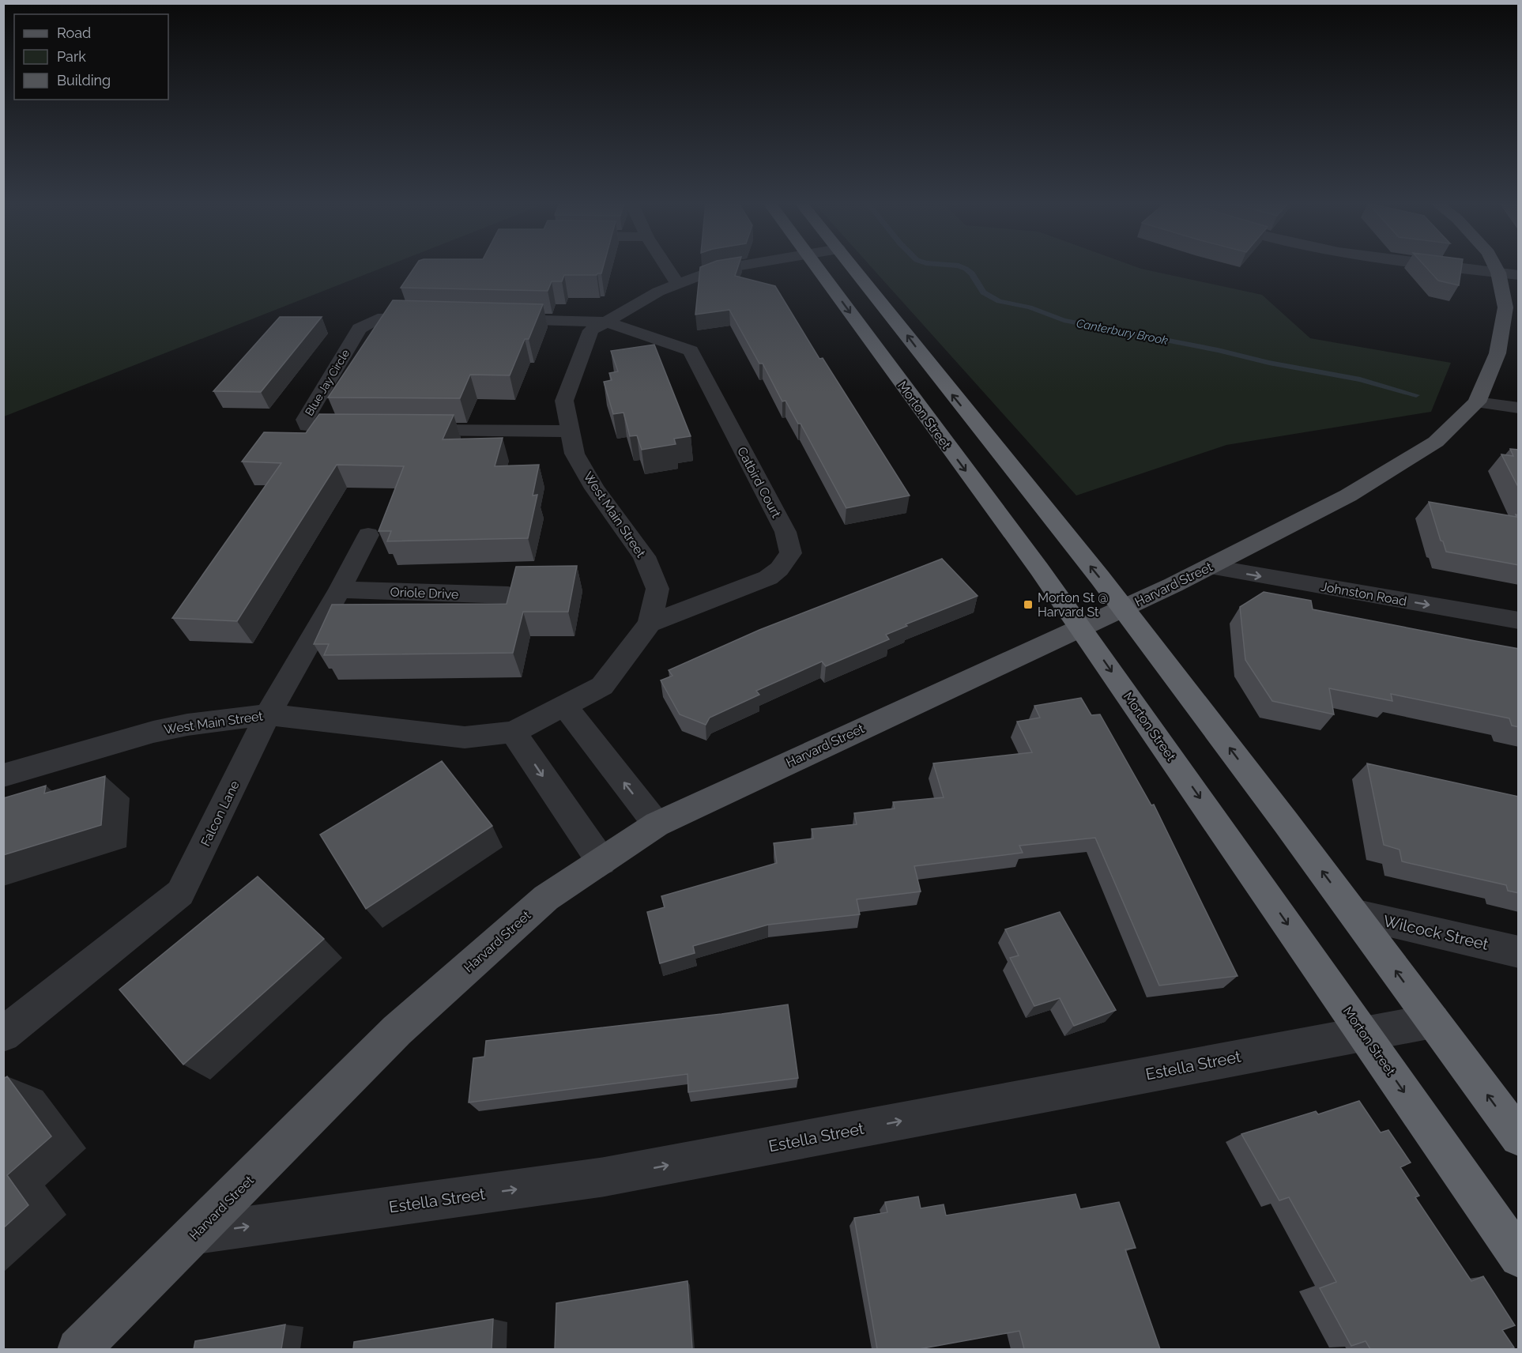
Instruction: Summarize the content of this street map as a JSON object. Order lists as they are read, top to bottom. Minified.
{"streets":{"highway":["Morton Street"],"main road":["Harvard Street"],"street":["Blue Jay Circle","Catbird Court","West Main Street","Oriole Drive","Johnston Road","Falcon Lane","Wilcock Street","Estella Street"]},"crossings":[["Morton Street","Harvard Street"],["Morton Street","Estella Street"],["Catbird Court","West Main Street"],["West Main Street","Falcon Lane"],["Harvard Street","Johnston Road"],["Harvard Street","Estella Street"],["Oriole Drive","Falcon Lane"]],"one_way":["Johnston Road","Estella Street"],"water":["Canterbury Brook"],"places":{"transit":["Morton St @ Harvard St"]},"legend":["Road","Park","Building"]}
